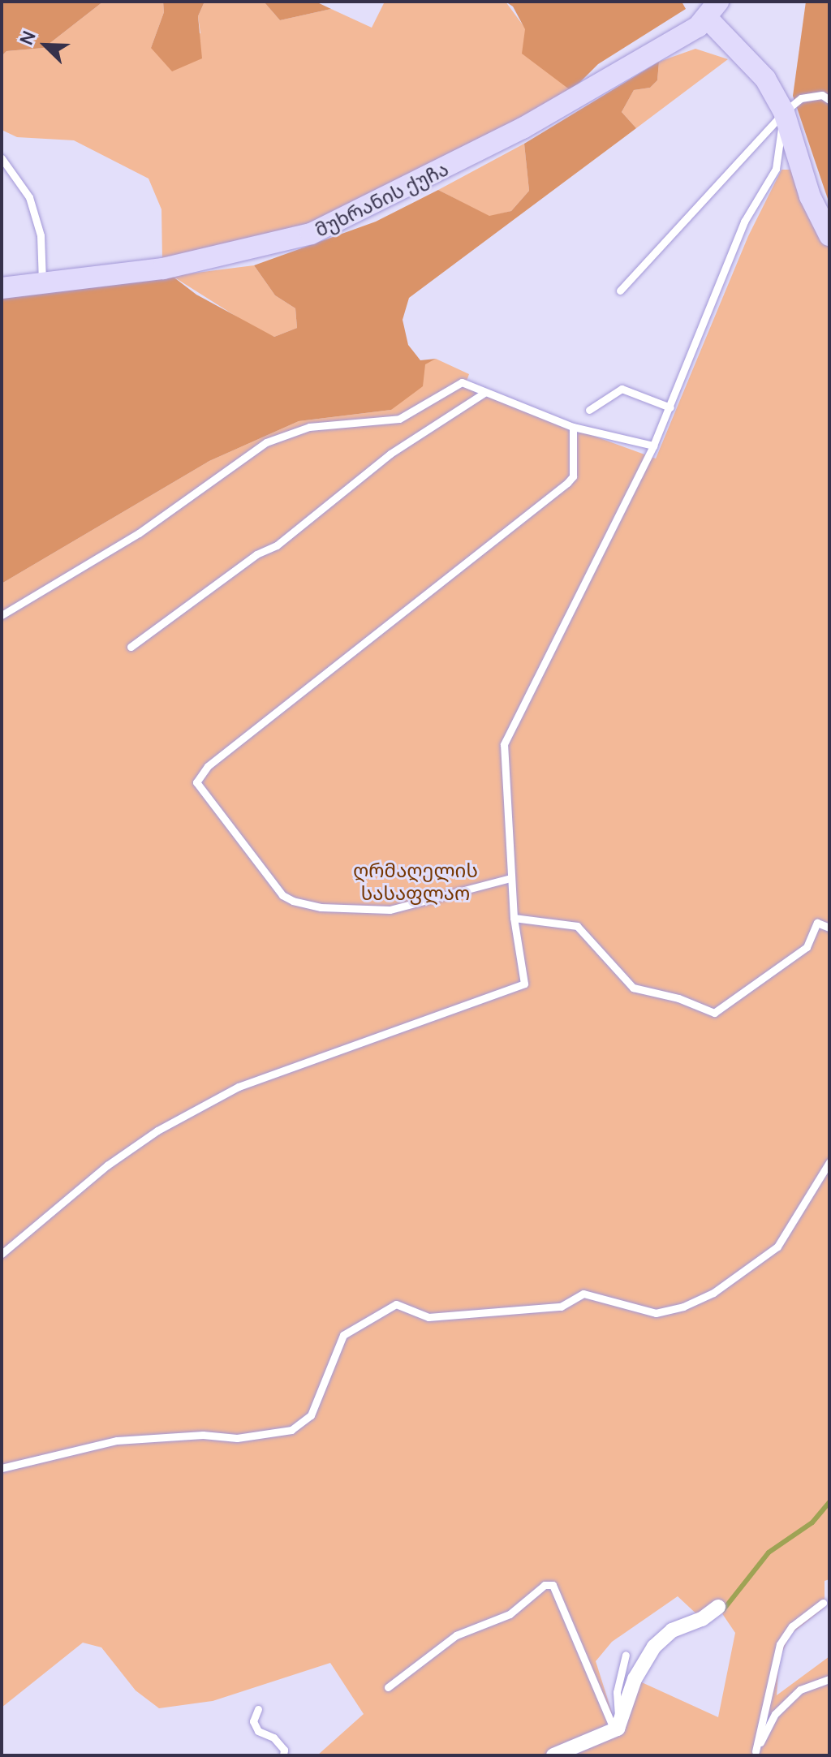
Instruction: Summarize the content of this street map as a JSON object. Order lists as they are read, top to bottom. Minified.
{"streets":{"street":["მუხრანის ქუჩა"]},"parks":["ღრმაღელის სასაფლაო"],"north":"top left"}
